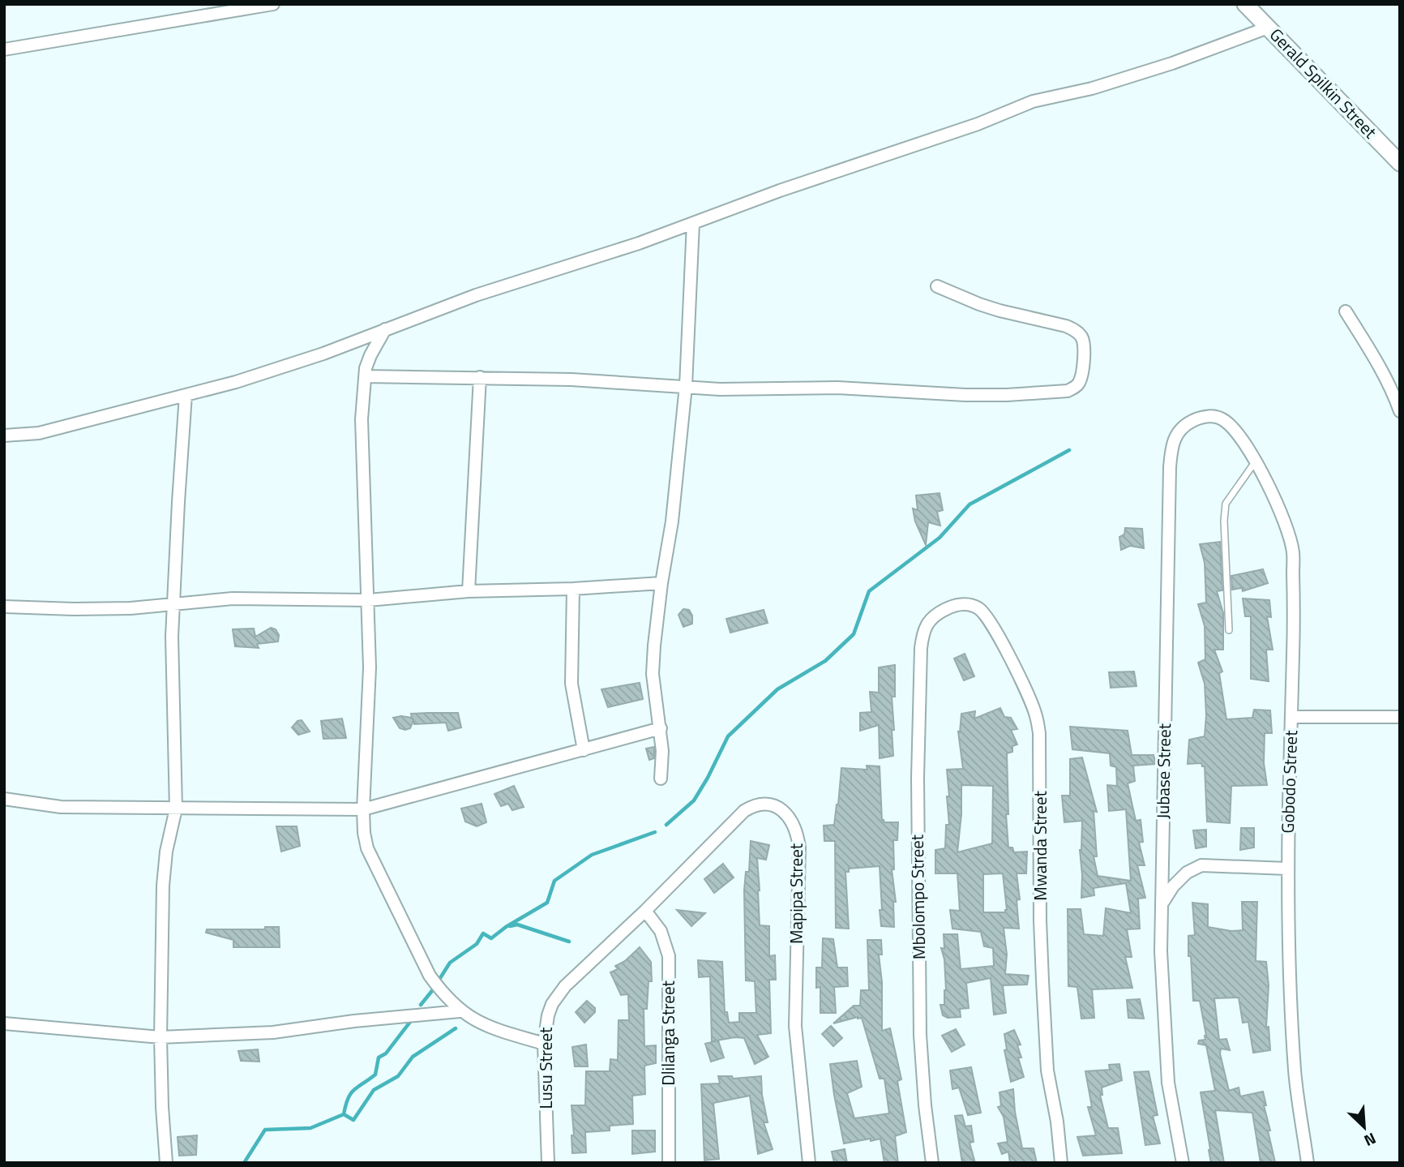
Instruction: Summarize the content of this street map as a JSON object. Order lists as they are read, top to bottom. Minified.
{"streets":{"street":["Gerald Spilkin Street","Jubase Street","Gobodo Street","Mwanda Street","Mapipa Street","Mbolompo Street","Dlilanga Street","Lusu Street"]},"crossings":[["Jubase Street","Gobodo Street"],["Mwanda Street","Mbolompo Street"],["Mapipa Street","Dlilanga Street"],["Mapipa Street","Lusu Street"],["Dlilanga Street","Lusu Street"]],"north":"bottom right"}
